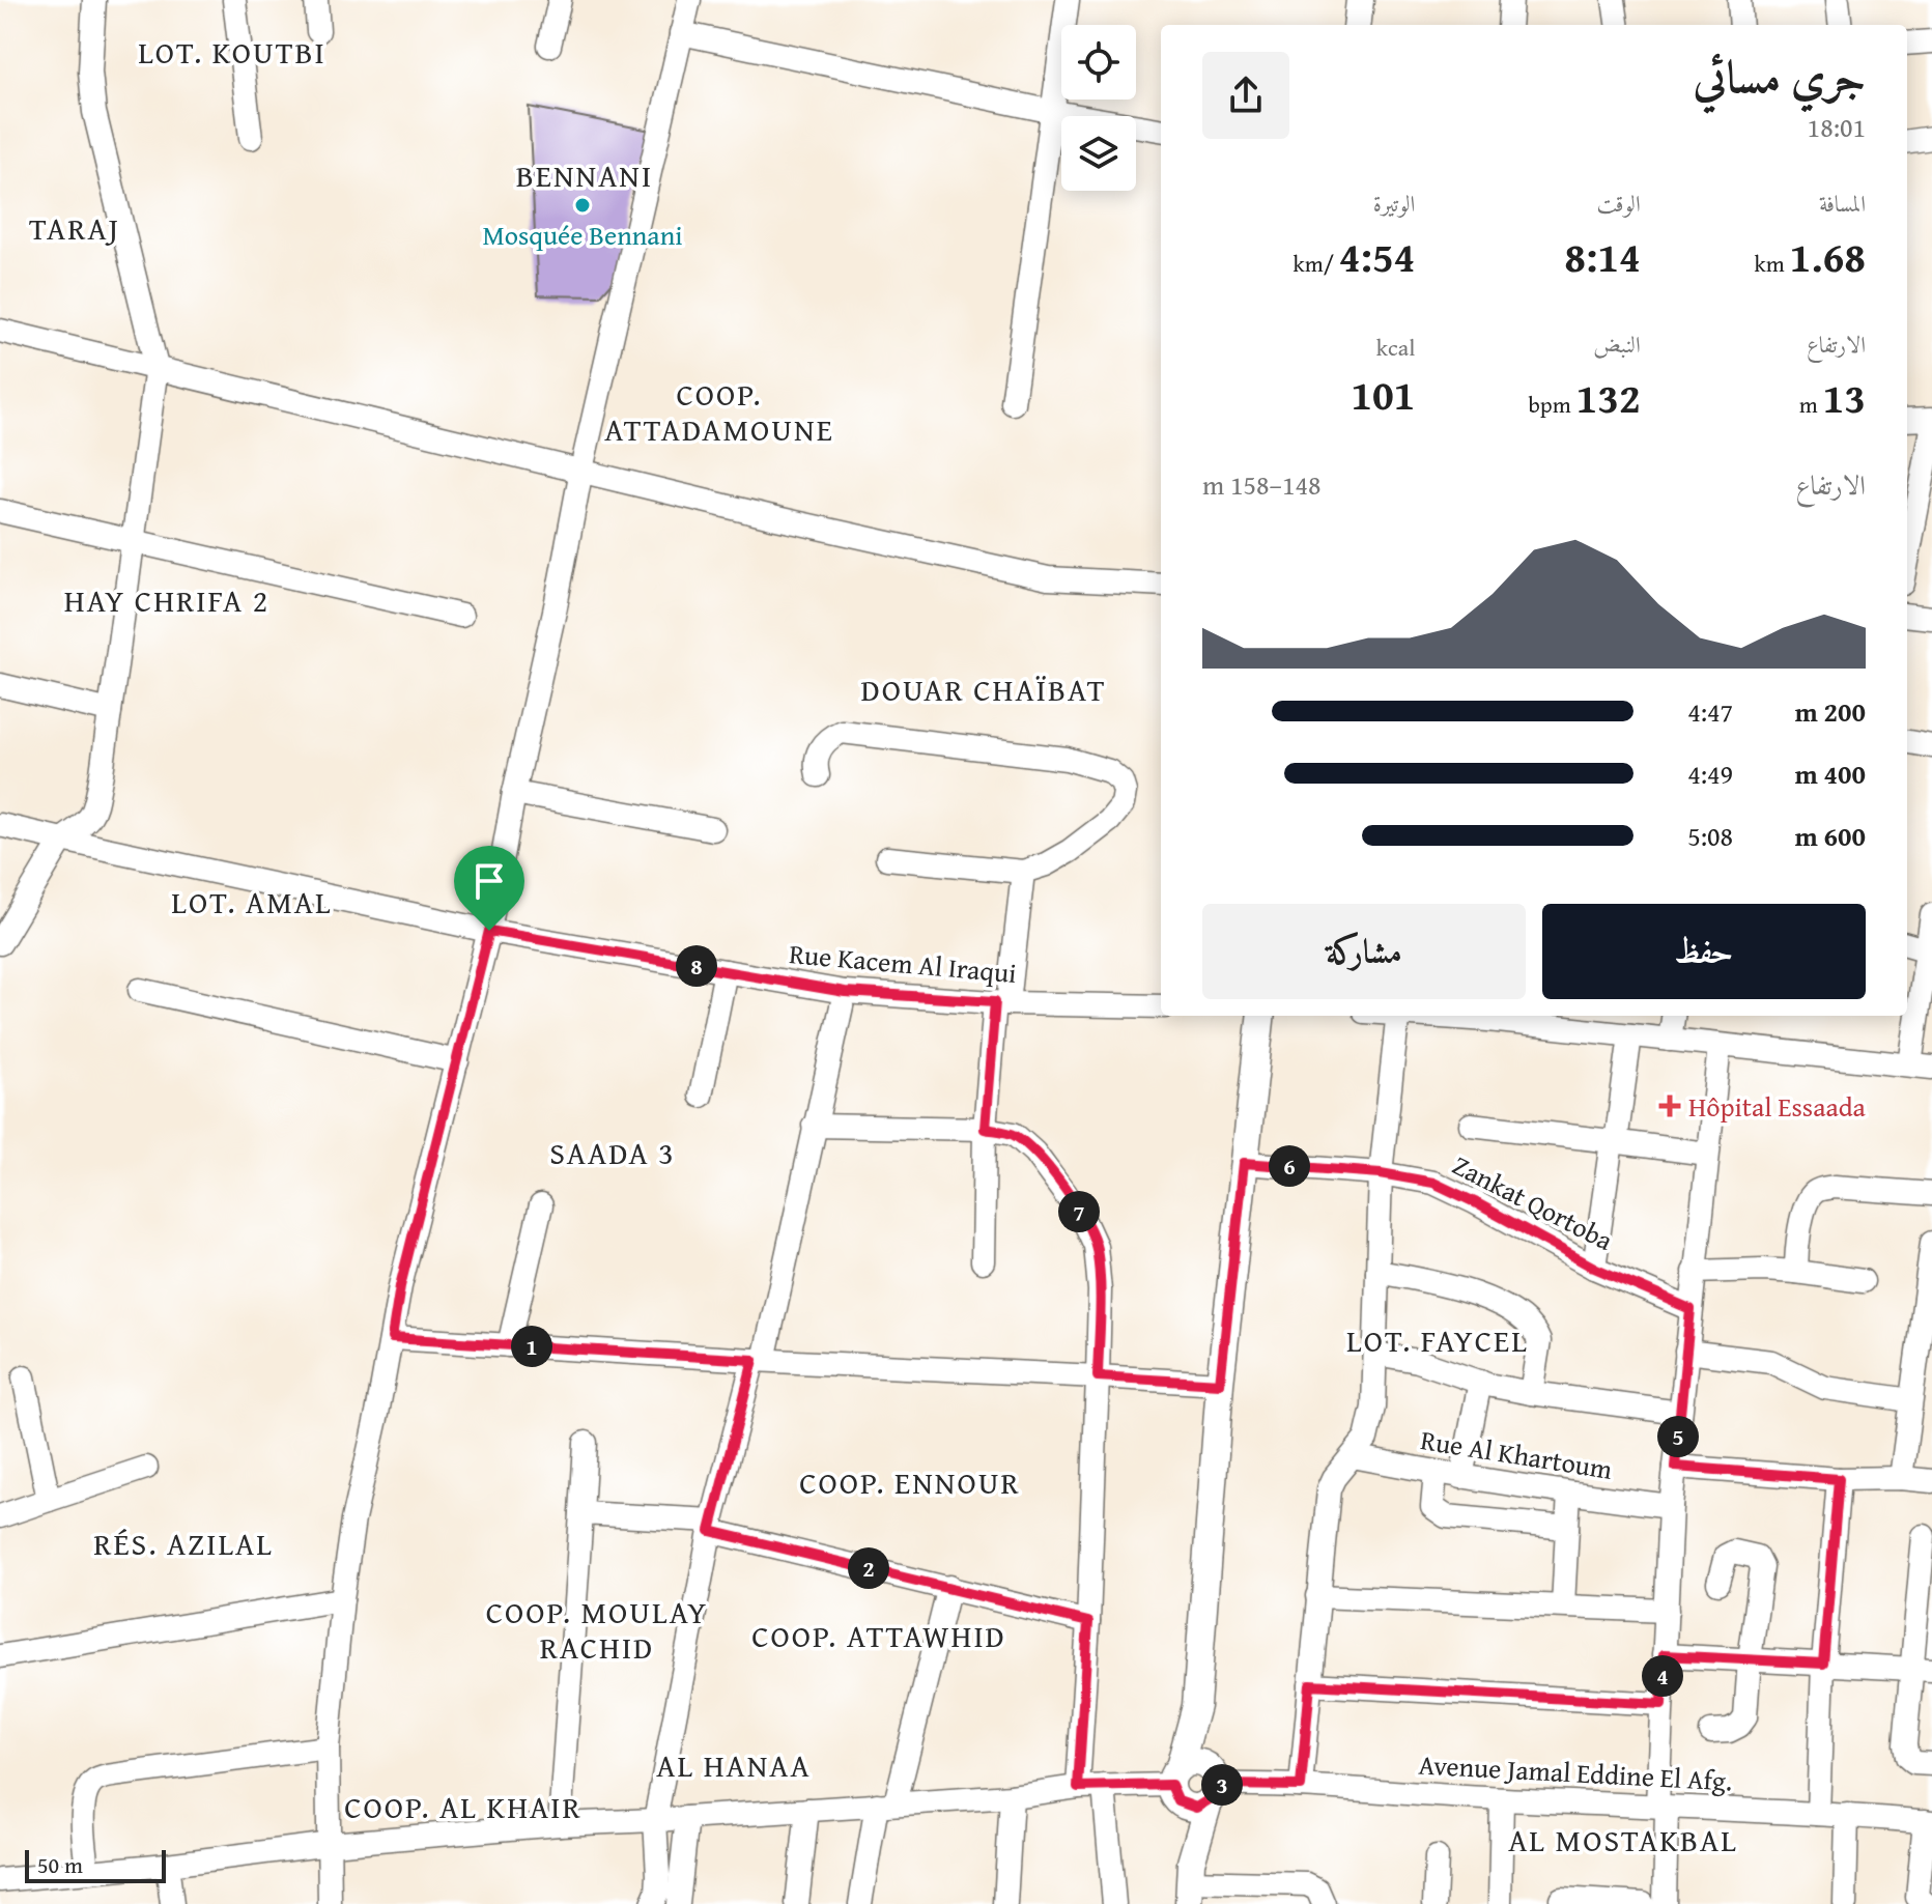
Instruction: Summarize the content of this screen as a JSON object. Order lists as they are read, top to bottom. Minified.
{"streets":{"street":["Rue Kacem Al Iraqui","Zankat Qortoba","Rue Al Khartoum","Avenue Jamal Eddine El Afg."]},"districts":["LOT. KOUTBI","BENNANI","TARAJ","COOP. ATTADAMOUNE","HAY CHRIFA 2","DOUAR CHAÏBAT","LOT. AMAL","SAADA 3","LOT. FAYCEL","COOP. ENNOUR","RÉS. AZILAL","COOP. MOULAY RACHID","COOP. ATTAWHID","AL HANAA","COOP. AL KHAIR","AL MOSTAKBAL"],"places":{"other":["Mosquée Bennani"],"health":["Hôpital Essaada"]},"scale_bar":"50 m","page":{"heading":["جري مسائي","18:01"],"stats":[["المسافة","1.68 km"],["الوقت","8:14"],["الوتيرة","4:54 /km"],["الارتفاع","13 m"],["النبض","132 bpm"],["kcal","101"]],"chart":["الارتفاع","148–158 m"],"list":[{"name":"200 m","note":"4:47"},{"name":"400 m","note":"4:49"},{"name":"600 m","note":"5:08"}],"buttons":["حفظ","مشاركة"],"pins":["8","6","7","1","5","2","4","3"],"scale":"50 m"}}
